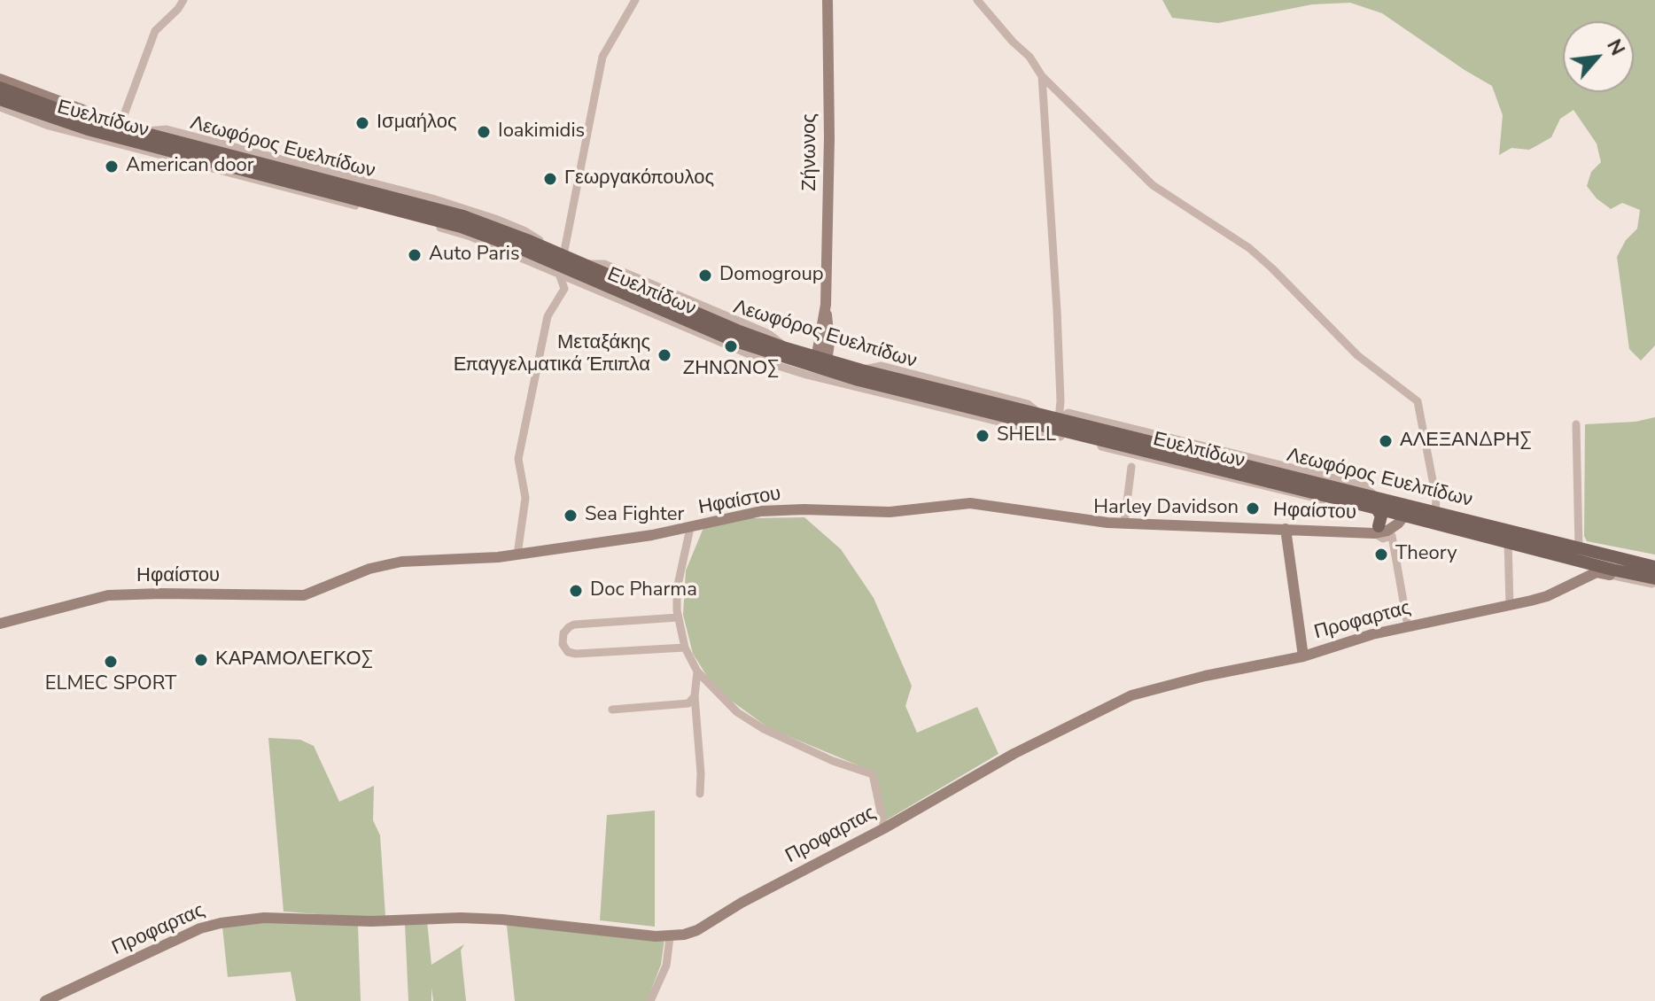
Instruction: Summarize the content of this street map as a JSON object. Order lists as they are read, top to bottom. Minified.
{"streets":{"main road":["Λεωφόρος Ευελπίδων"],"street":["Ευελπίδων","Ζήνωνος","Ηφαίστου","Προφαρτας"]},"crossings":[["Ευελπίδων","Λεωφόρος Ευελπίδων"],["Λεωφόρος Ευελπίδων","Ζήνωνος"],["Λεωφόρος Ευελπίδων","Ηφαίστου"],["Λεωφόρος Ευελπίδων","Προφαρτας"]],"places":["Ισμαήλος","Ioakimidis","American door","Γεωργακόπουλος","Auto Paris","Domogroup","ΖΗΝΩΝΟΣ","Μεταξάκης Επαγγελματικά Έπιπλα","SHELL","ΑΛΕΞΑΝΔΡΗΣ","Harley Davidson","Sea Fighter","Theory","Doc Pharma","ΚΑΡΑΜΟΛΕΓΚΟΣ","ELMEC SPORT"],"north":"top right"}
